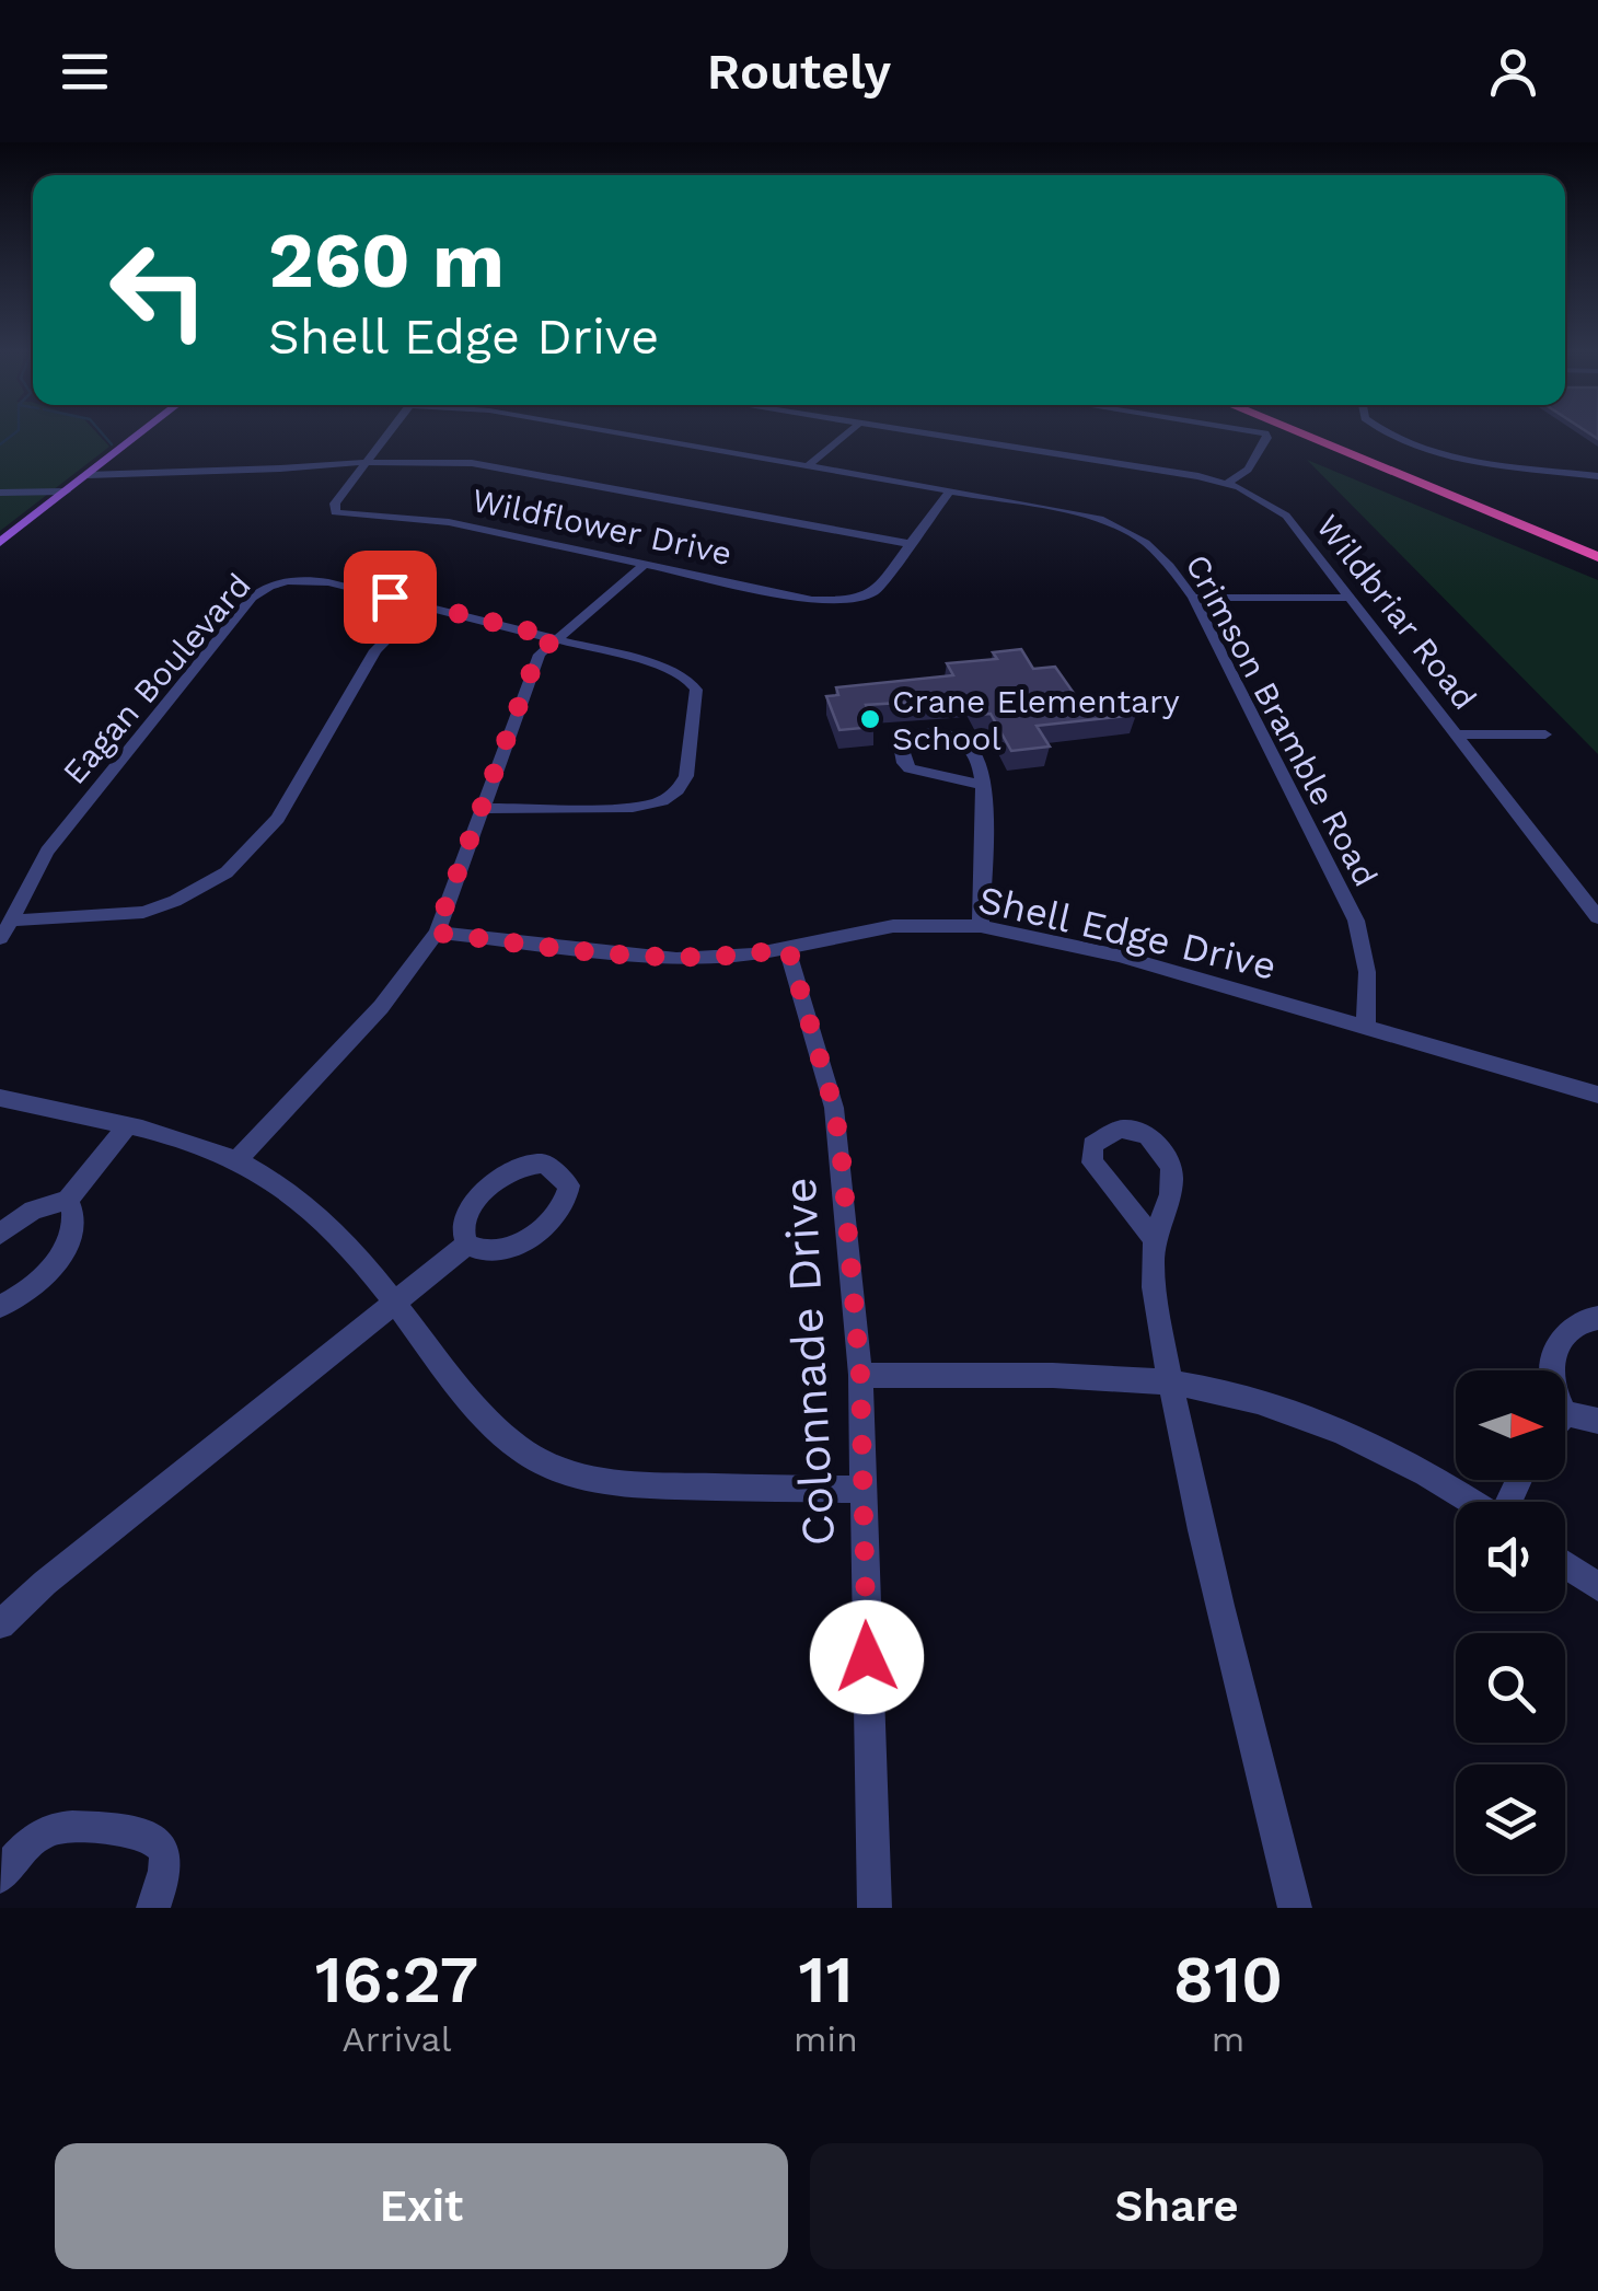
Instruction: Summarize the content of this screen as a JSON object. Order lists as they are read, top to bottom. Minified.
{"streets":{"street":["Wildflower Drive","Wildbriar Road","Eagan Boulevard","Crimson Bramble Road","Shell Edge Drive","Colonnade Drive"]},"crossings":[["Wildflower Drive","Crimson Bramble Road"],["Crimson Bramble Road","Shell Edge Drive"],["Shell Edge Drive","Colonnade Drive"]],"places":["Crane Elementary School"],"north":"right","page":{"header":"Routely","turn":["260 m","Shell Edge Drive"],"eta":["16:27","Arrival","11","min","810","m"],"buttons":["Exit","Share"]}}
